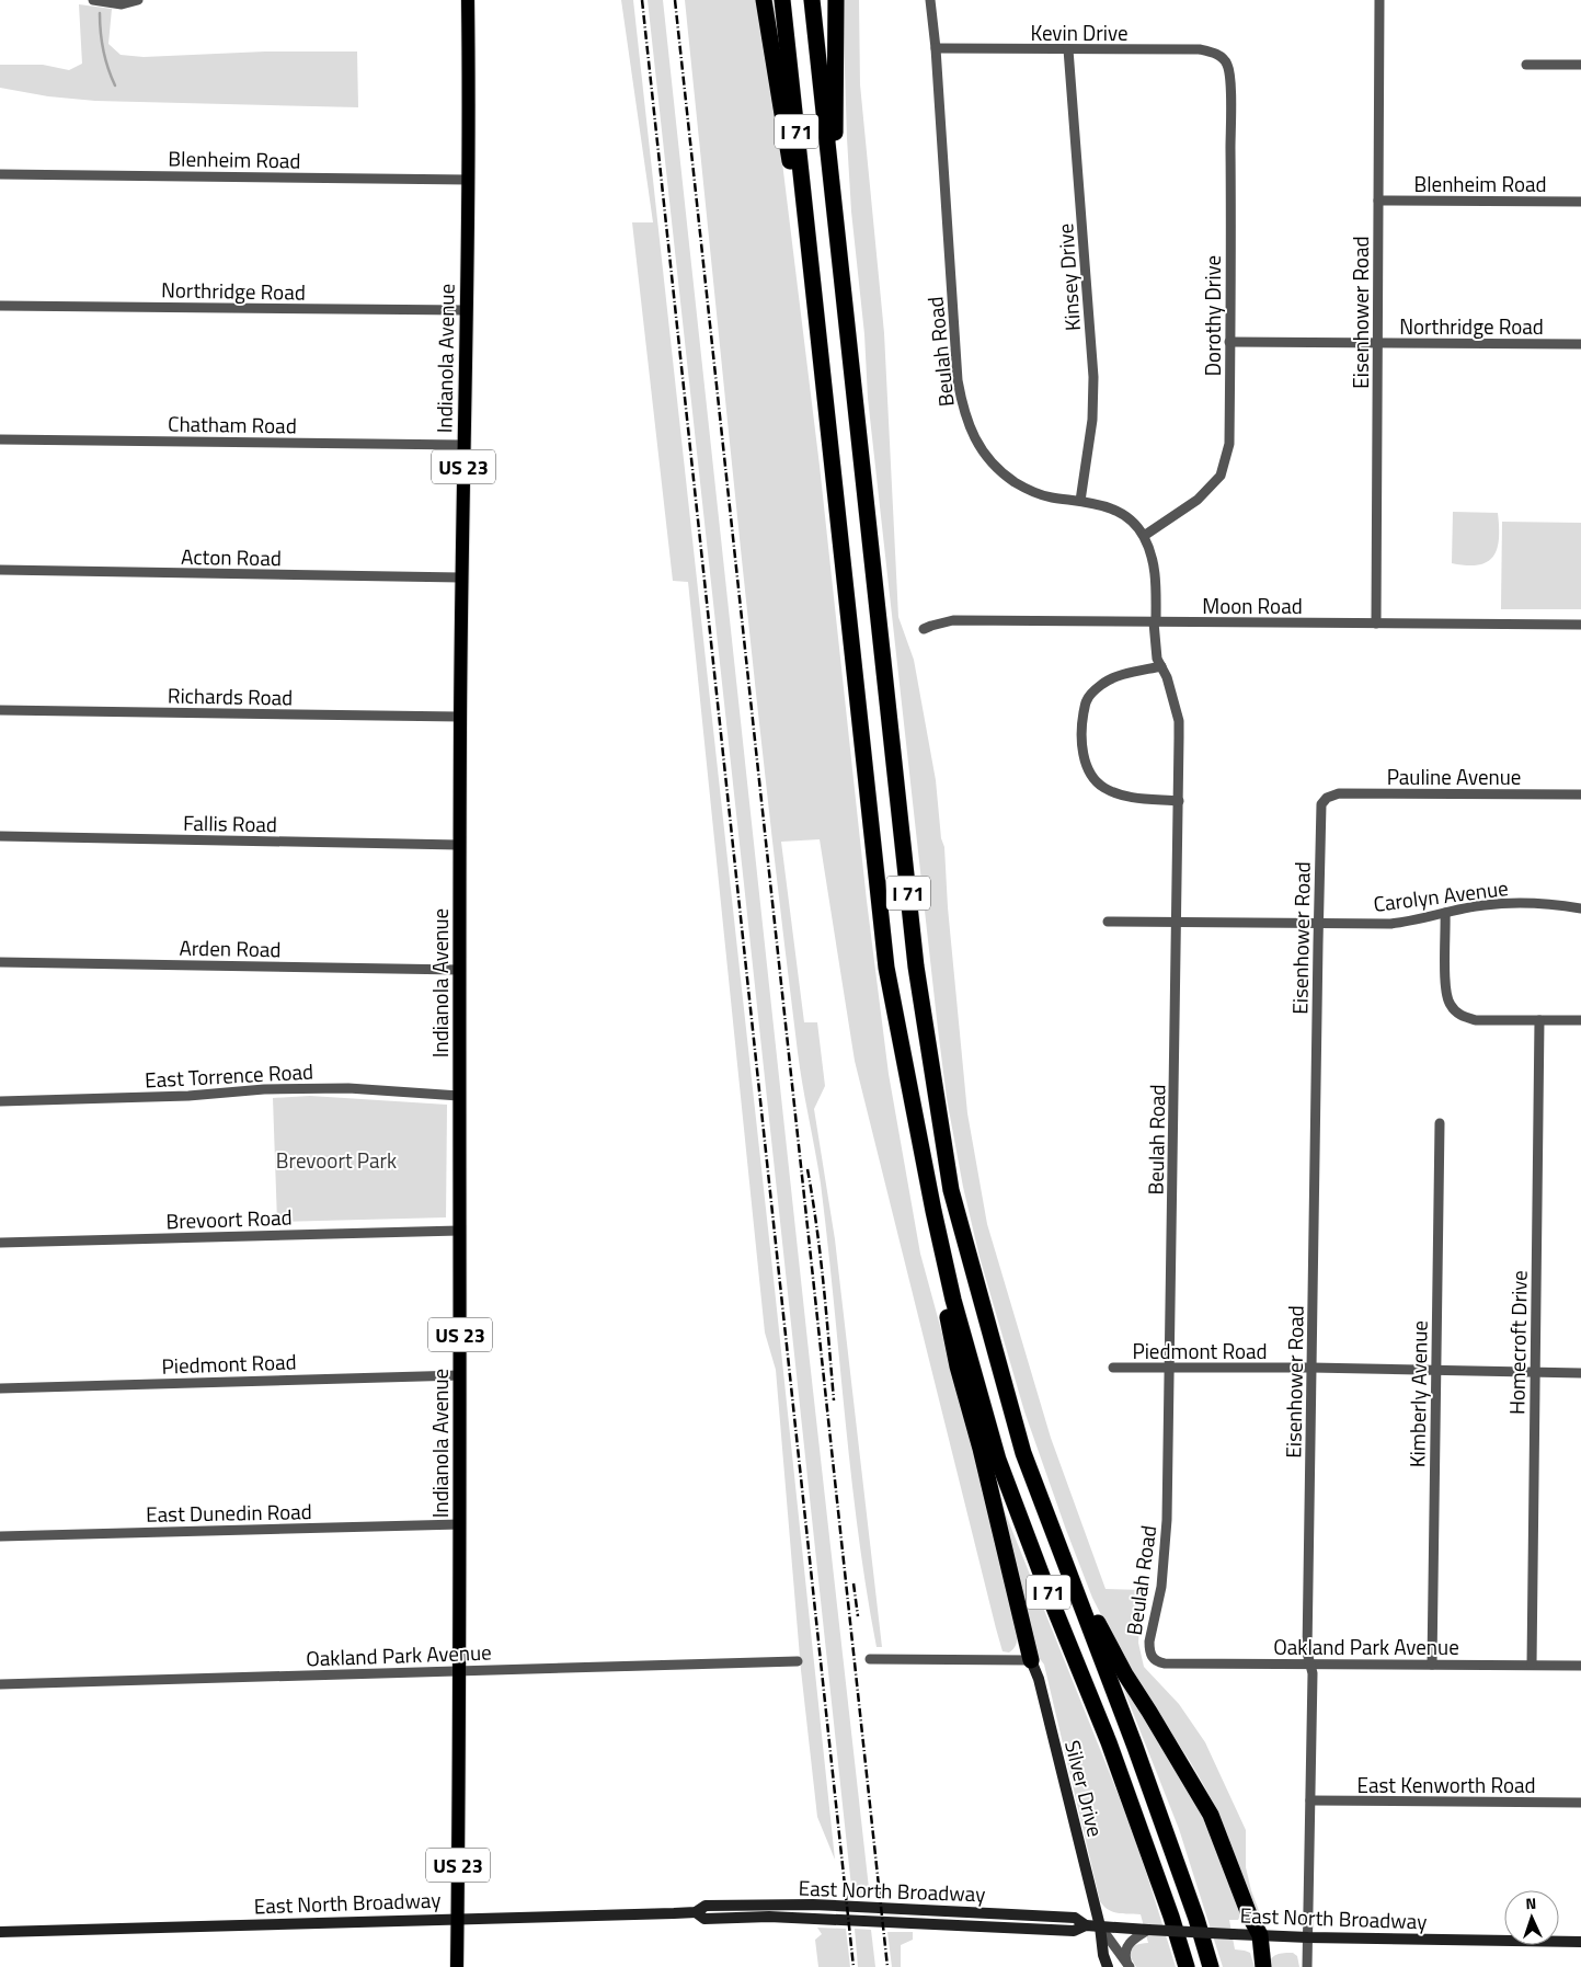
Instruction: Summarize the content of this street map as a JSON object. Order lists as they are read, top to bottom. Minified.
{"streets":{"highway":["I 71"],"main road":["Indianola Avenue","US 23","Silver Drive","East North Broadway"],"street":["Kevin Drive","Blenheim Road","Kinsey Drive","Northridge Road","Eisenhower Road","Dorothy Drive","Beulah Road","Chatham Road","Acton Road","Moon Road","Richards Road","Pauline Avenue","Fallis Road","Carolyn Avenue","Arden Road","East Torrence Road","Brevoort Road","Homecroft Drive","Piedmont Road","Kimberly Avenue","East Dunedin Road","Oakland Park Avenue","East Kenworth Road"]},"crossings":[["Kevin Drive","Kinsey Drive"],["Kevin Drive","Dorothy Drive"],["Kevin Drive","Beulah Road"],["I 71","East North Broadway"],["Blenheim Road","Eisenhower Road"],["Blenheim Road","Indianola Avenue"],["Kinsey Drive","Beulah Road"],["Northridge Road","Eisenhower Road"],["Northridge Road","Dorothy Drive"],["Northridge Road","Indianola Avenue"],["Eisenhower Road","Moon Road"],["Eisenhower Road","Pauline Avenue"],["Eisenhower Road","Carolyn Avenue"],["Eisenhower Road","Piedmont Road"],["Eisenhower Road","Oakland Park Avenue"],["Eisenhower Road","East Kenworth Road"],["Eisenhower Road","East North Broadway"],["Dorothy Drive","Beulah Road"],["Beulah Road","Moon Road"],["Beulah Road","Carolyn Avenue"],["Beulah Road","Piedmont Road"],["Beulah Road","Oakland Park Avenue"],["Indianola Avenue","Chatham Road"],["Indianola Avenue","Acton Road"],["Indianola Avenue","Richards Road"],["Indianola Avenue","Fallis Road"],["Indianola Avenue","Arden Road"],["Indianola Avenue","East Torrence Road"],["Indianola Avenue","Brevoort Road"],["Indianola Avenue","Piedmont Road"],["Indianola Avenue","East Dunedin Road"],["Indianola Avenue","Oakland Park Avenue"],["Indianola Avenue","East North Broadway"],["Homecroft Drive","Piedmont Road"],["Homecroft Drive","Oakland Park Avenue"],["Piedmont Road","Kimberly Avenue"],["Kimberly Avenue","Oakland Park Avenue"],["Silver Drive","East North Broadway"]],"parks":["Brevoort Park"],"north":"top"}
